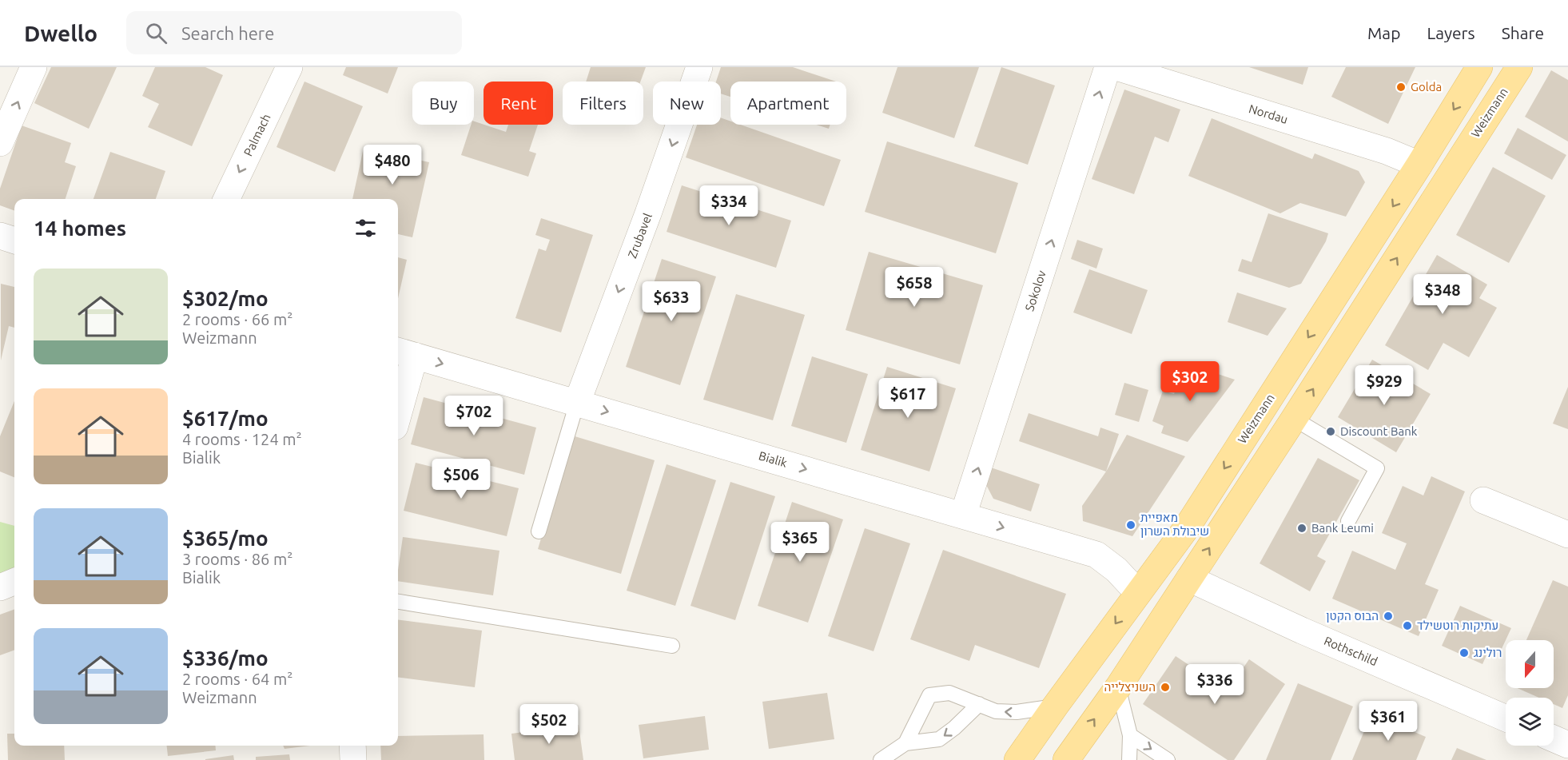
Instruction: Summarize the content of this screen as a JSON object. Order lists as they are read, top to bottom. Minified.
{"streets":{"main road":["Weizmann"],"street":["Nordau","Palmach","Zrubavel","Sokolov","Bialik","Rothschild"]},"crossings":[["Weizmann","Nordau"],["Weizmann","Bialik"],["Weizmann","Rothschild"],["Zrubavel","Bialik"],["Sokolov","Bialik"]],"one_way":["Palmach","Zrubavel","Sokolov","Bialik"],"places":["Golda","Discount Bank","מאפיית שיבולת השרון","Bank Leumi","הבוס הקטן","עתיקות רוטשילד","רולינג","השניצלייה"],"north":"bottom","page":{"header":"Dwello","search":"Search here","nav":["Map","Layers","Share"],"chip":["Buy","Rent","Filters","New","Apartment"],"price":["$480","$334","$658","$348","$633","$302","$929","$617","$702","$506","$365","$336","$361","$502"],"heading":"14 homes","list":[{"name":"$302/mo","note":"2 rooms · 66 m² · Weizmann"},{"name":"$617/mo","note":"4 rooms · 124 m² · Bialik"},{"name":"$365/mo","note":"3 rooms · 86 m² · Bialik"},{"name":"$336/mo","note":"2 rooms · 64 m² · Weizmann"}]}}
